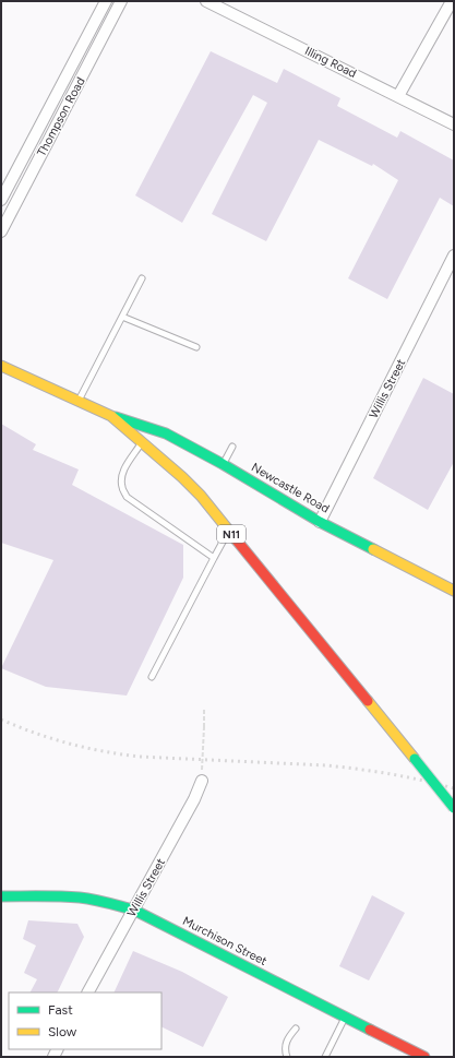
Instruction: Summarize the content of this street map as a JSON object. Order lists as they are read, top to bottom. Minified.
{"streets":{"main road":["Newcastle Road","N11","Murchison Street"],"street":["Illing Road","Thompson Road","Willis Street"]},"crossings":[["Willis Street","Newcastle Road"],["Willis Street","Murchison Street"],["Newcastle Road","N11"]],"legend":["Fast","Slow"]}
